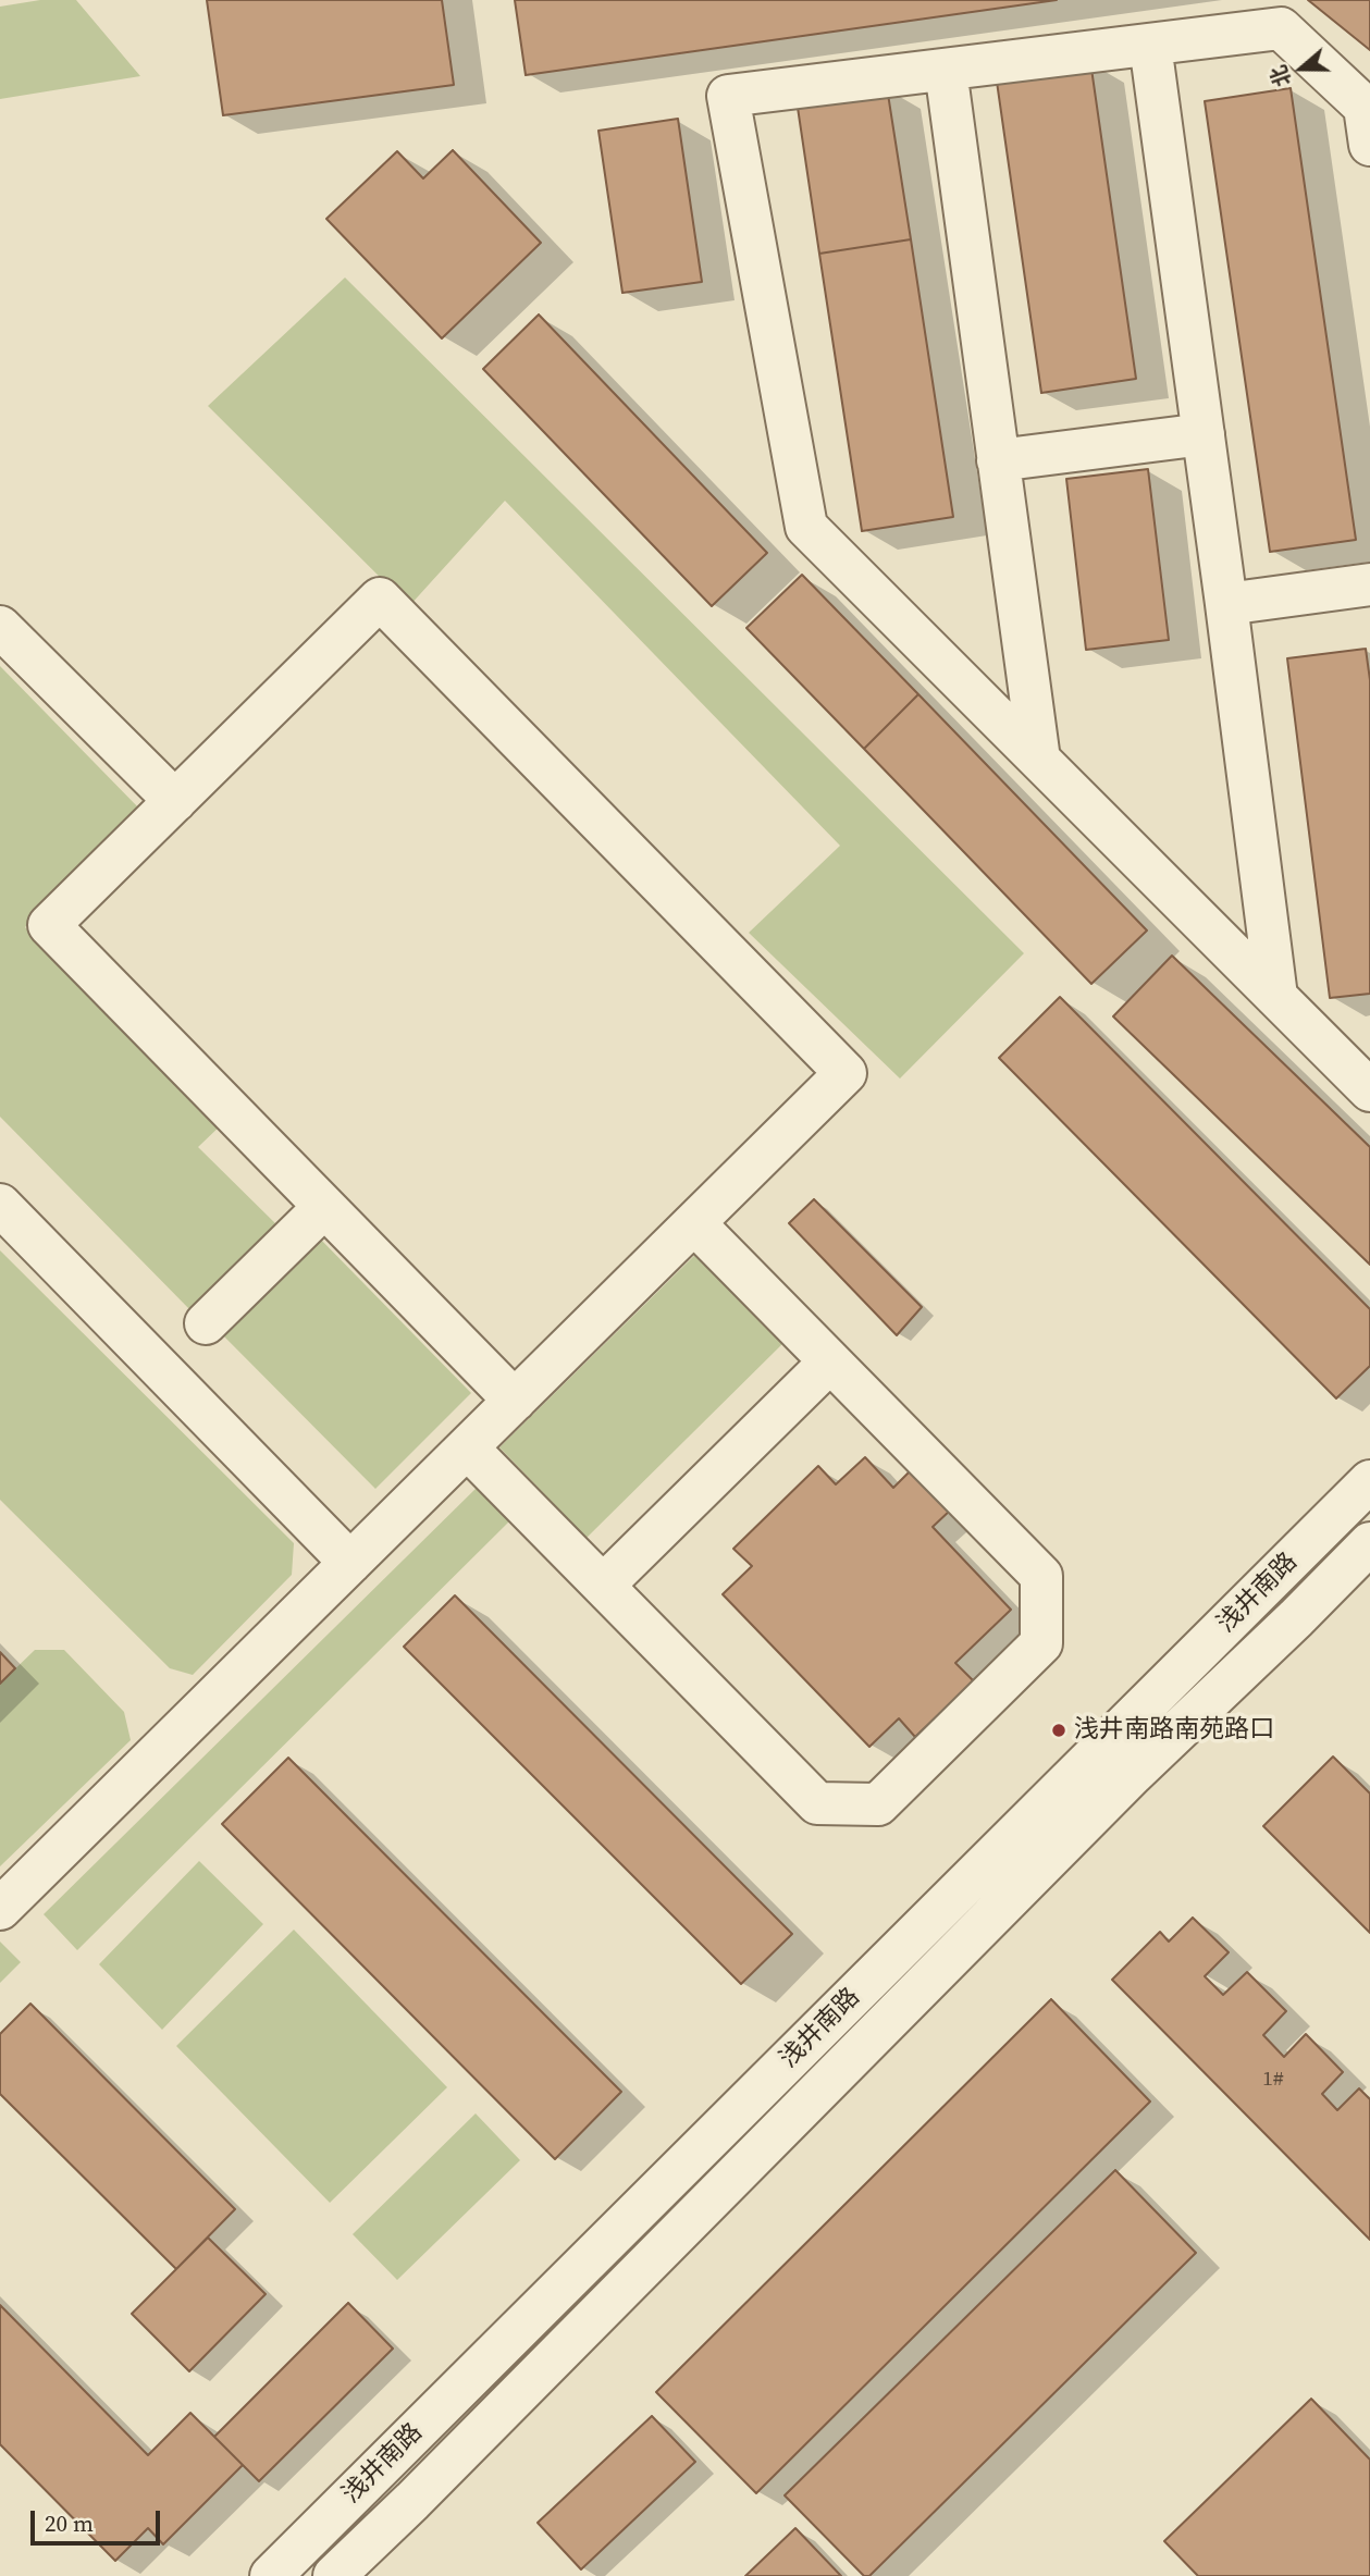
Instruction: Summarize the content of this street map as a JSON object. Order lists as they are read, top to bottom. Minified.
{"streets":{"street":["浅井南路"]},"places":["浅井南路南苑路口"],"house_numbers":["1#"],"scale_bar":"20 m","north":"left"}
